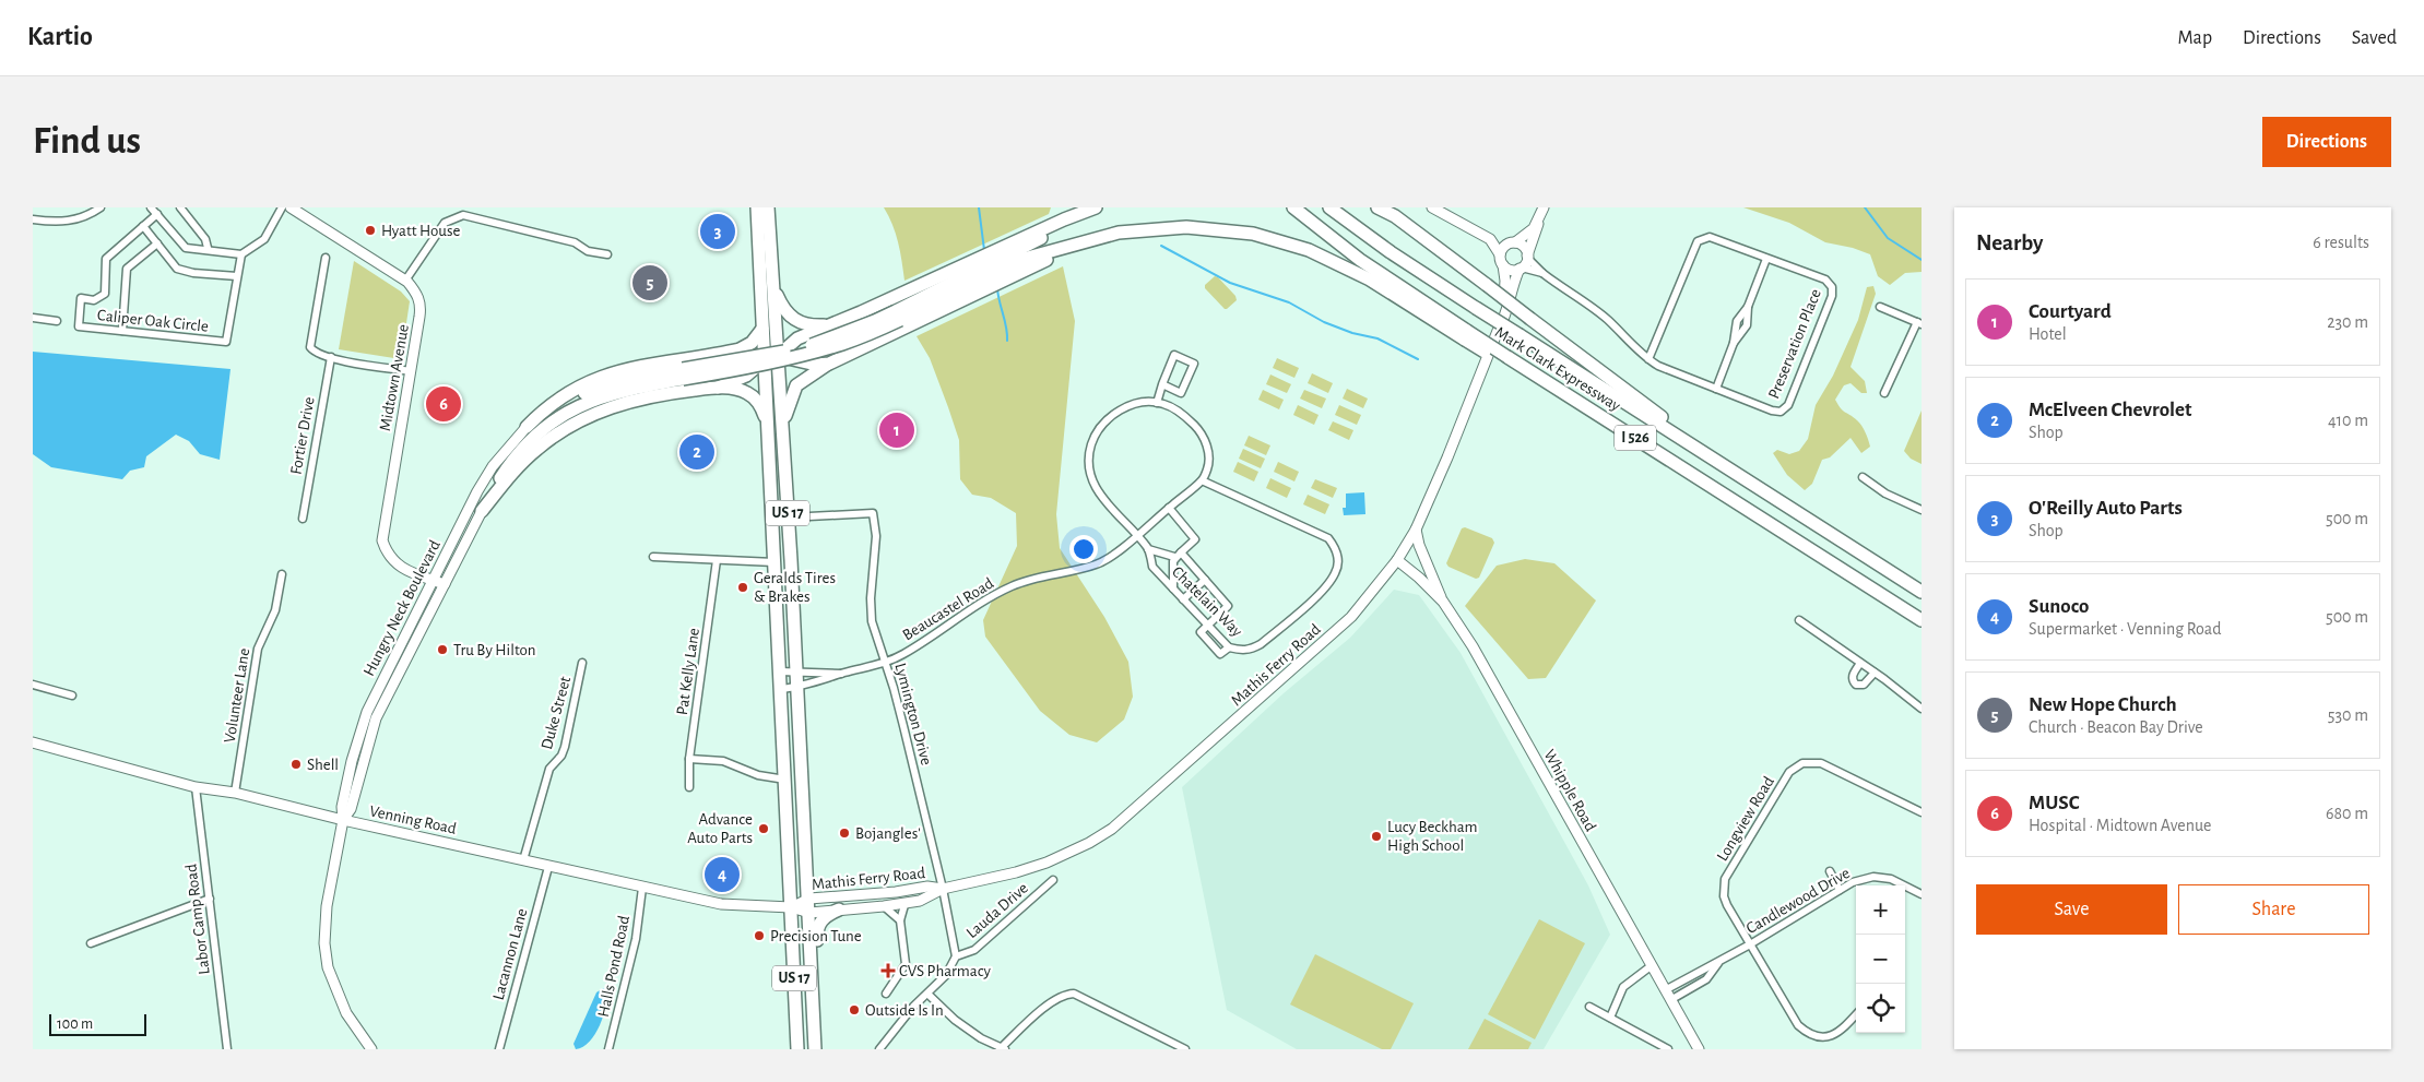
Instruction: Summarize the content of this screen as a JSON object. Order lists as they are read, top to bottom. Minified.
{"streets":{"highway":["Mark Clark Expressway","I 526","US 17"],"main road":["Midtown Avenue","Hungry Neck Boulevard","Mathis Ferry Road","Whipple Road","Venning Road"],"street":["Caliper Oak Circle","Preservation Place","Fortier Drive","Chatelain Way","Beaucastel Road","Pat Kelly Lane","Volunteer Lane","Duke Street","Lymington Drive","Longview Road","Candlewood Drive","Lauda Drive","Labor Camp Road","Lacannon Lane","Halls Pond Road"]},"crossings":[["Preservation Place","Mathis Ferry Road"],["Midtown Avenue","Hungry Neck Boulevard"],["US 17","Beaucastel Road"],["US 17","Mathis Ferry Road"],["US 17","Lymington Drive"],["US 17","Venning Road"],["Chatelain Way","Beaucastel Road"],["Hungry Neck Boulevard","Venning Road"],["Beaucastel Road","Lymington Drive"],["Mathis Ferry Road","Lymington Drive"],["Mathis Ferry Road","Whipple Road"],["Mathis Ferry Road","Venning Road"],["Mathis Ferry Road","Lauda Drive"],["Volunteer Lane","Venning Road"],["Duke Street","Venning Road"],["Lymington Drive","Lauda Drive"],["Whipple Road","Candlewood Drive"],["Longview Road","Candlewood Drive"],["Venning Road","Labor Camp Road"],["Venning Road","Lacannon Lane"],["Venning Road","Halls Pond Road"]],"places":{"other":["Hyatt House","Geralds Tires & Brakes","Tru By Hilton","Shell","Advance Auto Parts","Bojangles'","Lucy Beckham High School","Precision Tune","Outside Is In"],"health":["CVS Pharmacy"]},"scale_bar":"100 m","page":{"header":"Kartio","nav":["Map","Directions","Saved"],"buttons":["Directions",["Save","Share"]],"title":"Find us","heading":["Nearby","6 results"],"pins":["3","5","6","1","2","4"],"list":[{"mark":"1","name":"Courtyard","note":"Hotel","value":"230 m"},{"mark":"2","name":"McElveen Chevrolet","note":"Shop","value":"410 m"},{"mark":"3","name":"O'Reilly Auto Parts","note":"Shop","value":"500 m"},{"mark":"4","name":"Sunoco","note":"Supermarket · Venning Road","value":"500 m"},{"mark":"5","name":"New Hope Church","note":"Church · Beacon Bay Drive","value":"530 m"},{"mark":"6","name":"MUSC","note":"Hospital · Midtown Avenue","value":"680 m"}],"map_buttons":["+","−"],"scale":"100 m"}}
